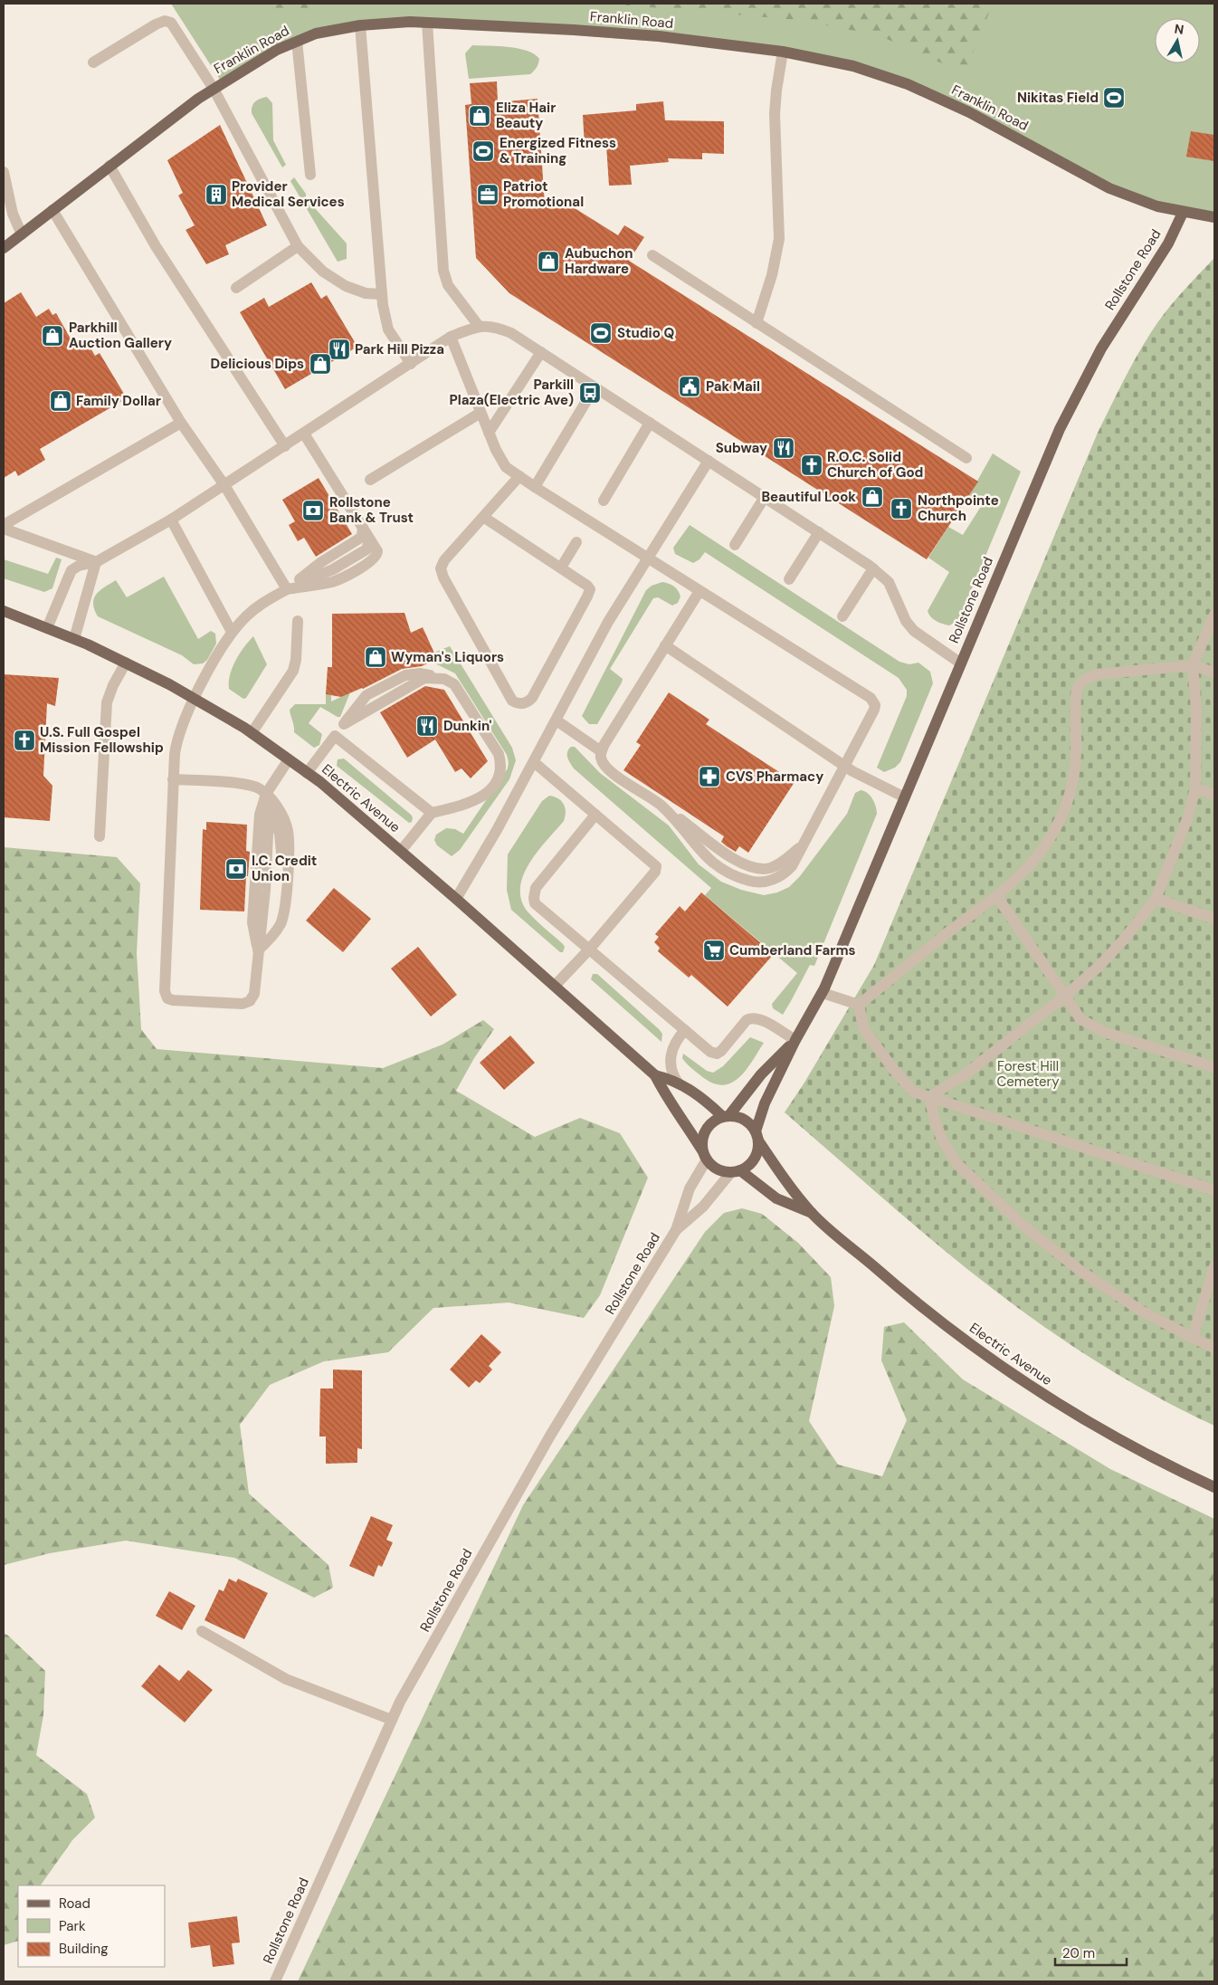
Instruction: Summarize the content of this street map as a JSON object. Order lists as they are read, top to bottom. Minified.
{"streets":{"main road":["Franklin Road","Rollstone Road","Electric Avenue"]},"crossings":[["Franklin Road","Rollstone Road"],["Rollstone Road","Electric Avenue"]],"parks":["Forest Hill Cemetery"],"places":{"sports":["Nikitas Field","Energized Fitness & Training","Studio Q"],"shop":["Eliza Hair Beauty","Aubuchon Hardware","Parkhill Auction Gallery","Delicious Dips","Family Dollar","Beautiful Look","Wyman's Liquors"],"building":["Provider Medical Services"],"office":["Patriot Promotional"],"restaurant":["Park Hill Pizza","Subway","Dunkin'"],"public building":["Pak Mail"],"bus stop":["Parkill Plaza(Electric Ave)"],"church":["R.O.C. Solid Church of God","Northpointe Church","U.S. Full Gospel Mission Fellowship"],"bank":["Rollstone Bank & Trust","I.C. Credit Union"],"pharmacy":["CVS Pharmacy"],"supermarket":["Cumberland Farms"]},"legend":["Road","Park","Building"],"scale_bar":"20 m","north":"top"}
